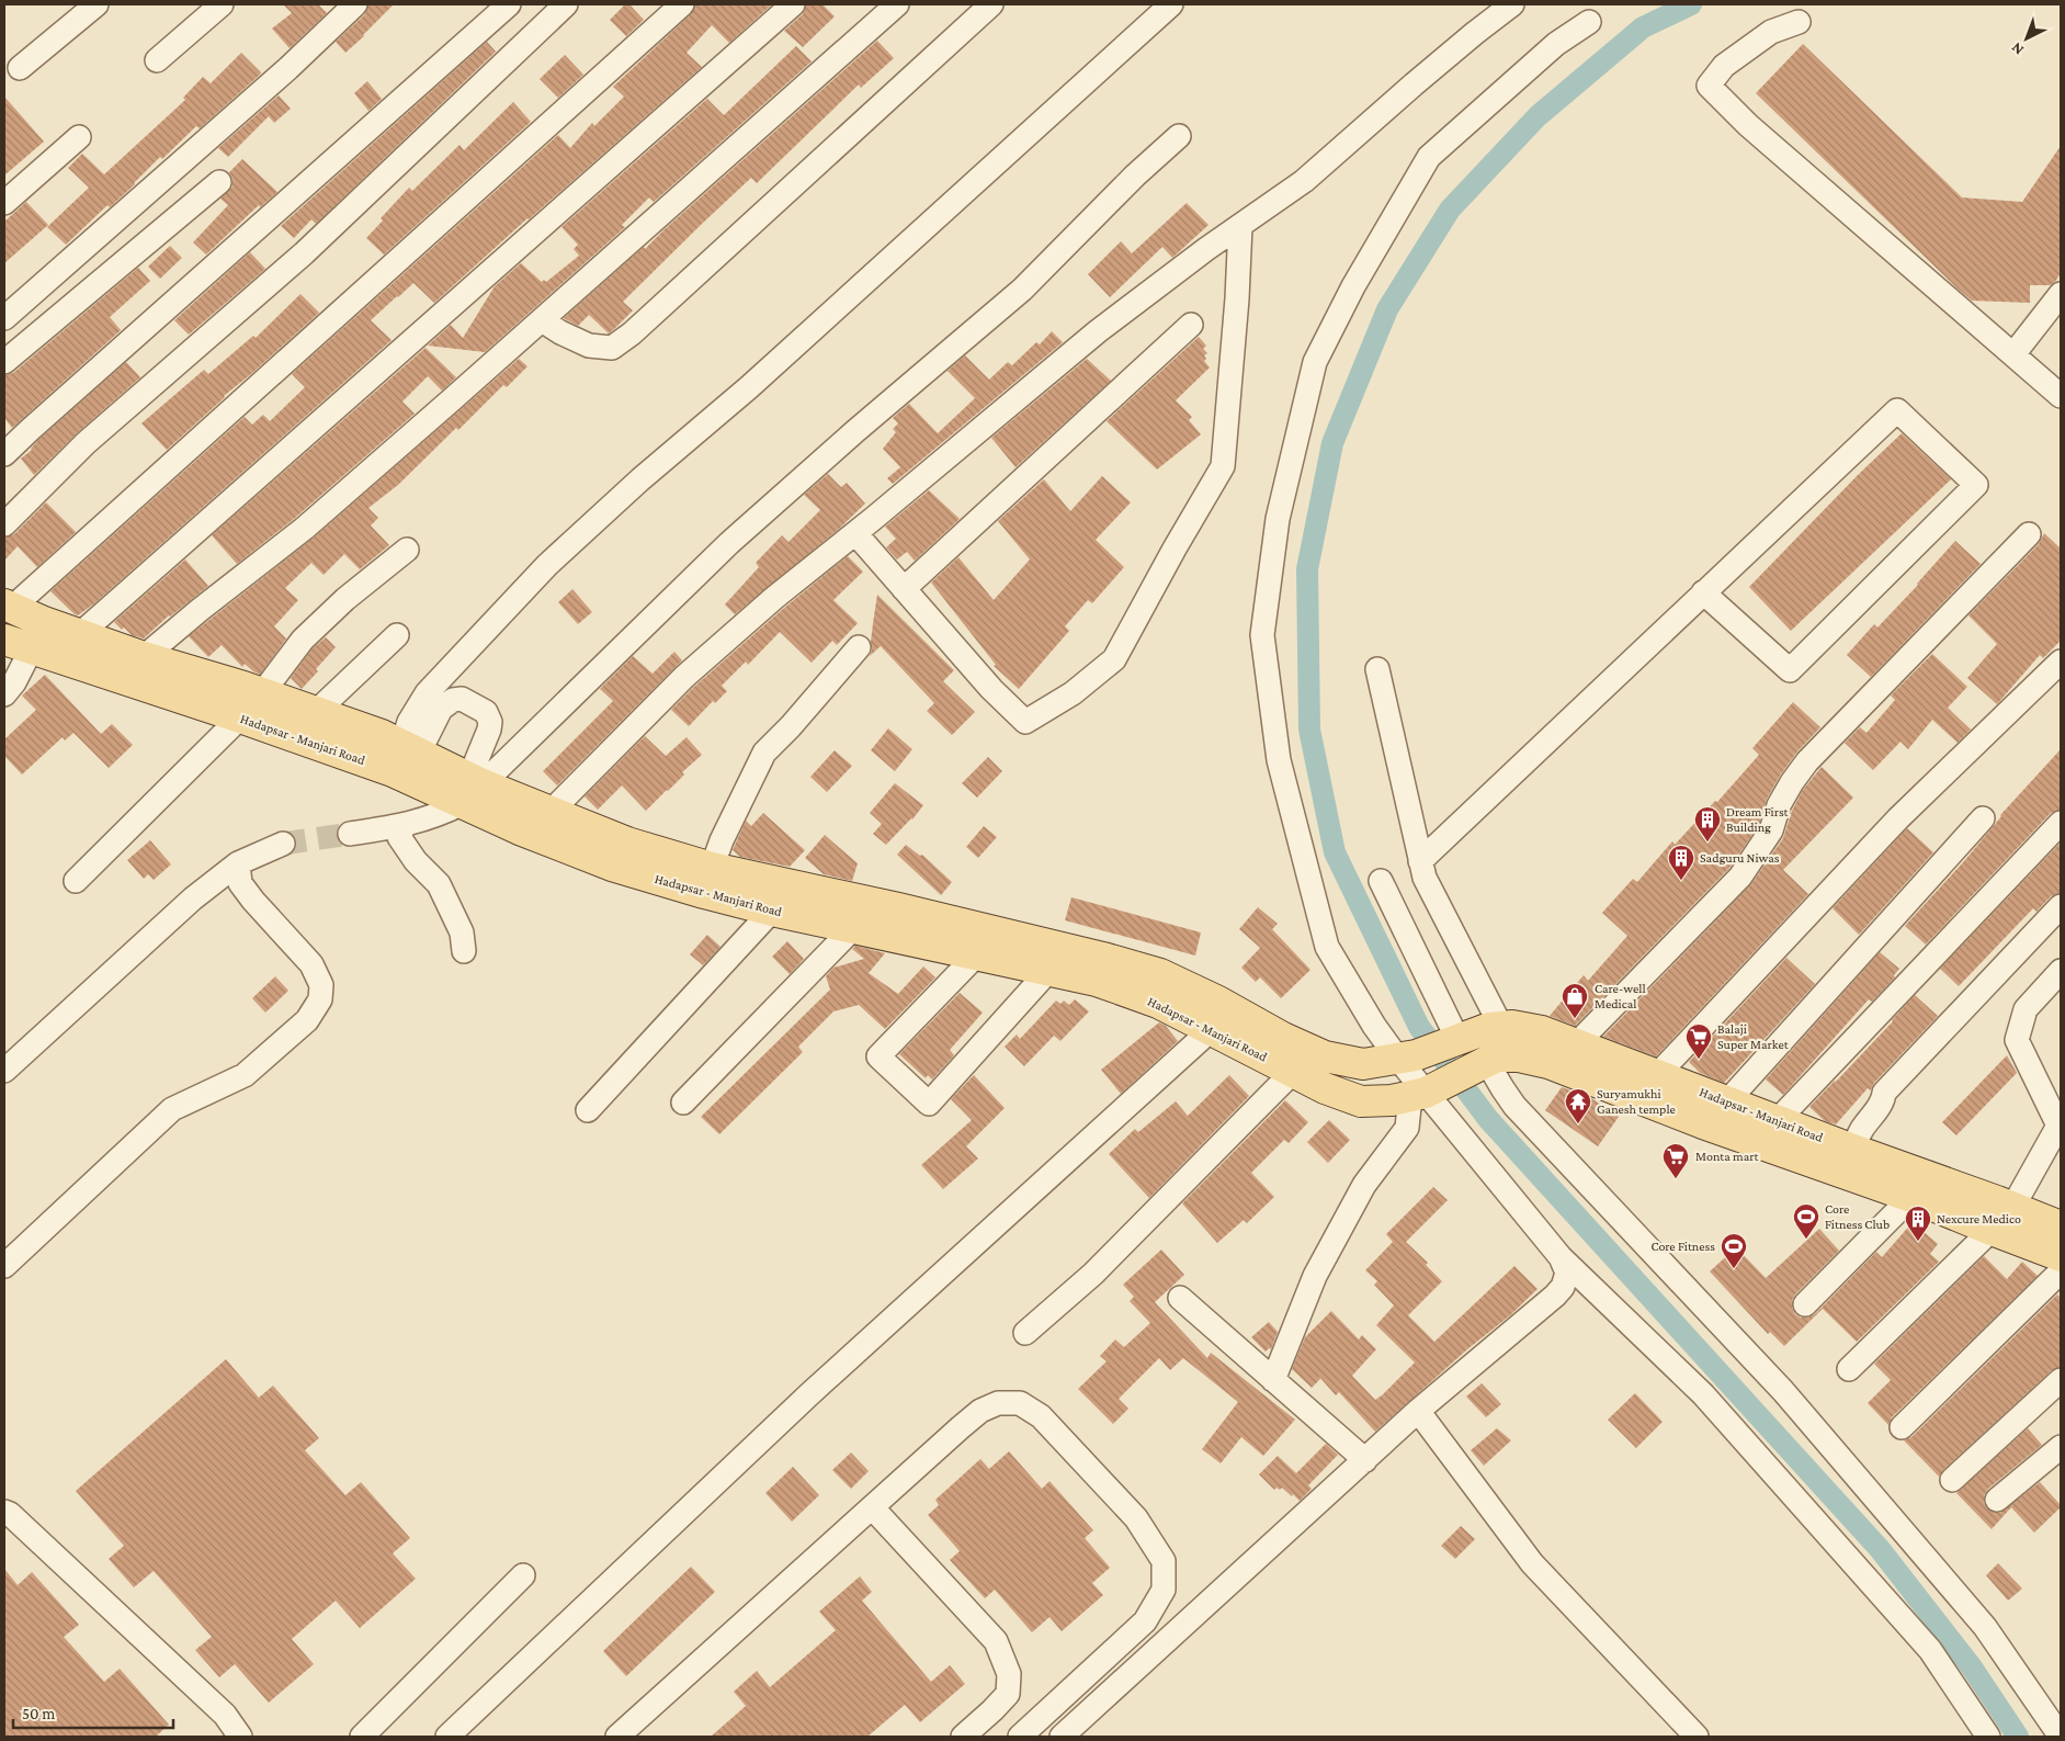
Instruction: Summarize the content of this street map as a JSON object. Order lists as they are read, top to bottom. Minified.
{"streets":{"main road":["Hadapsar - Manjari Road"]},"places":{"building":["Dream First Building","Sadguru Niwas","Nexcure Medico"],"shop":["Care-well Medical"],"supermarket":["Balaji Super Market","Monta mart"],"temple":["Suryamukhi Ganesh temple"],"sports":["Core Fitness Club","Core Fitness"]},"scale_bar":"50 m","north":"bottom left"}
